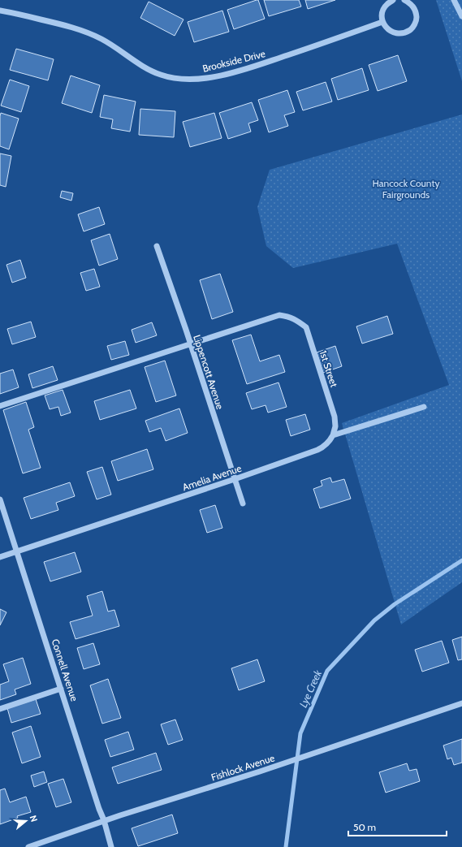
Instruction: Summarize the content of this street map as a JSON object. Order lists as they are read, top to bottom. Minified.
{"streets":{"street":["Brookside Drive","1st Street","Lippencott Avenue","Amelia Avenue","Connell Avenue","Fishlock Avenue"]},"crossings":[["1st Street","Lippencott Avenue"],["1st Street","Amelia Avenue"],["Lippencott Avenue","Amelia Avenue"],["Amelia Avenue","Connell Avenue"],["Connell Avenue","Fishlock Avenue"]],"water":["Lye Creek"],"parks":["Hancock County Fairgrounds"],"scale_bar":"50 m","north":"right"}
